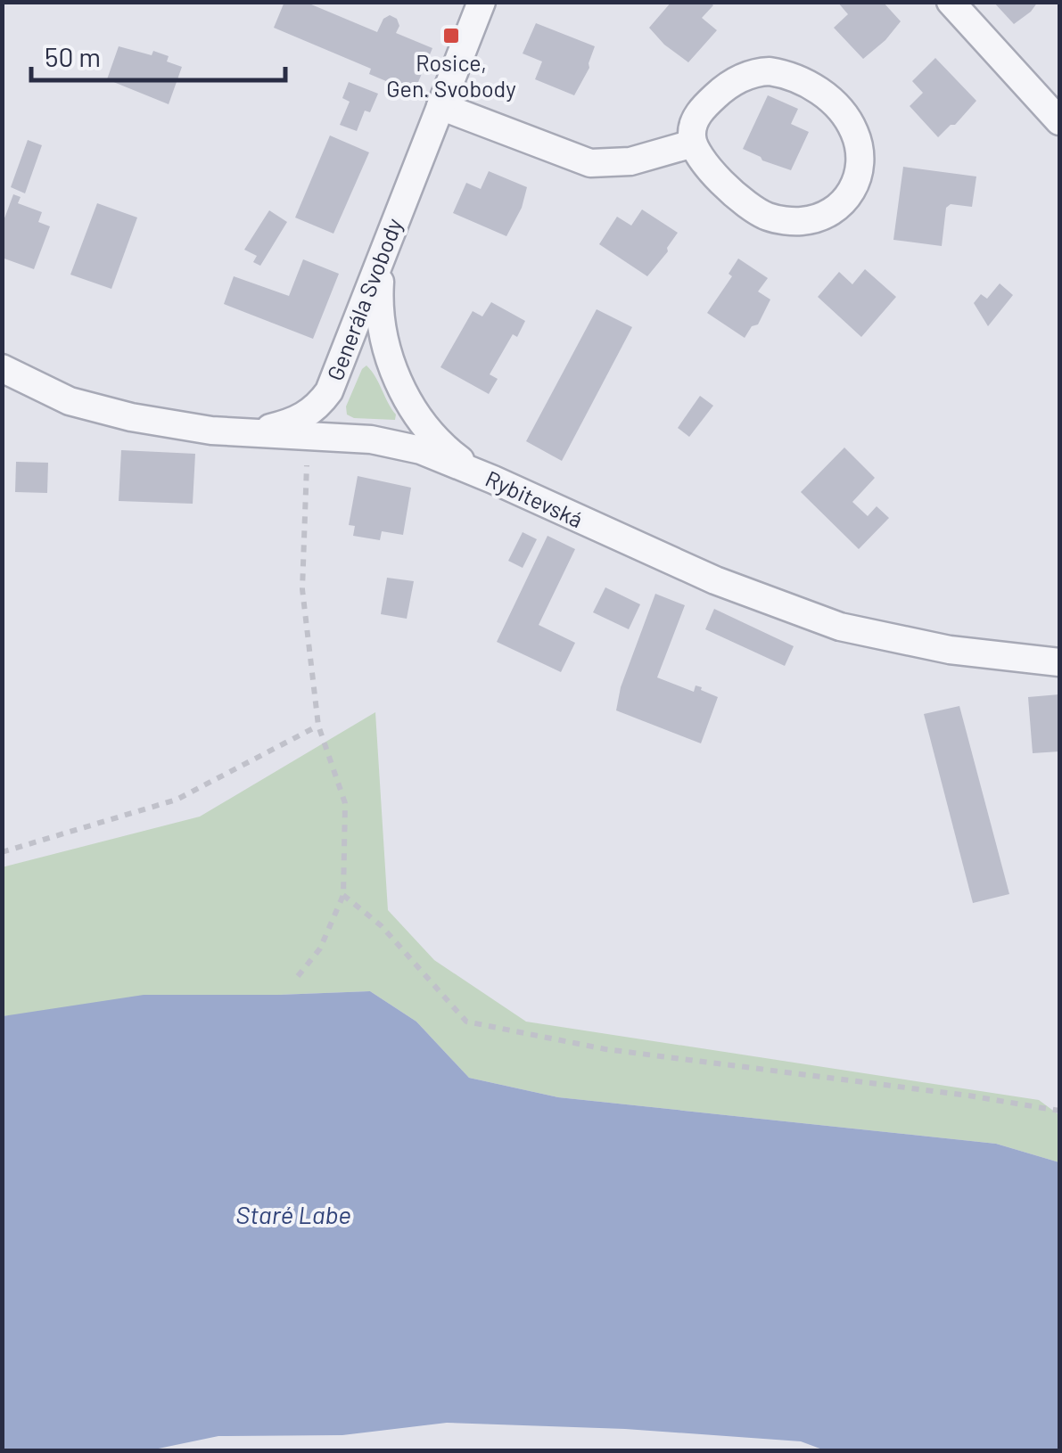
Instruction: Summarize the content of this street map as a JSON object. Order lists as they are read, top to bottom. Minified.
{"streets":{"street":["Generála Svobody","Rybitevská"]},"crossings":[["Generála Svobody","Rybitevská"]],"water":["Staré Labe"],"places":{"transit":["Rosice, Gen. Svobody"]},"scale_bar":"50 m"}
